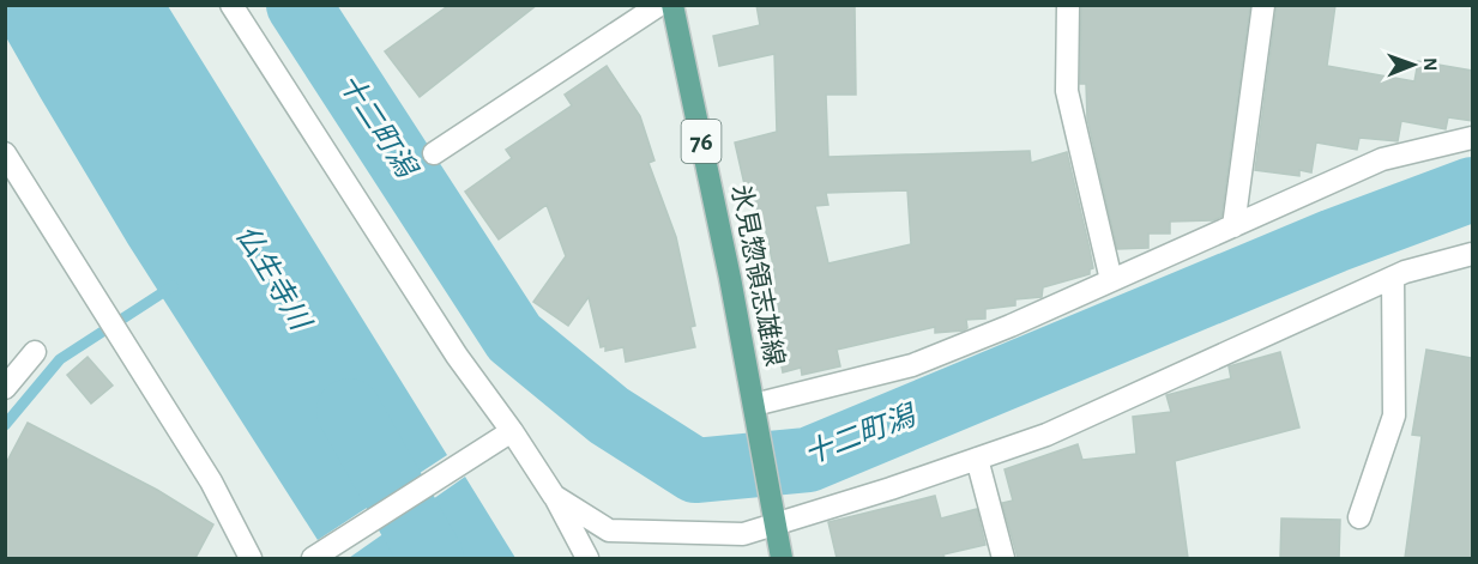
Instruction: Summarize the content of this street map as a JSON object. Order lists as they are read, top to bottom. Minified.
{"streets":{"main road":["76","氷見惣領志雄線"]},"water":["十二町潟","仏生寺川"],"north":"right"}
